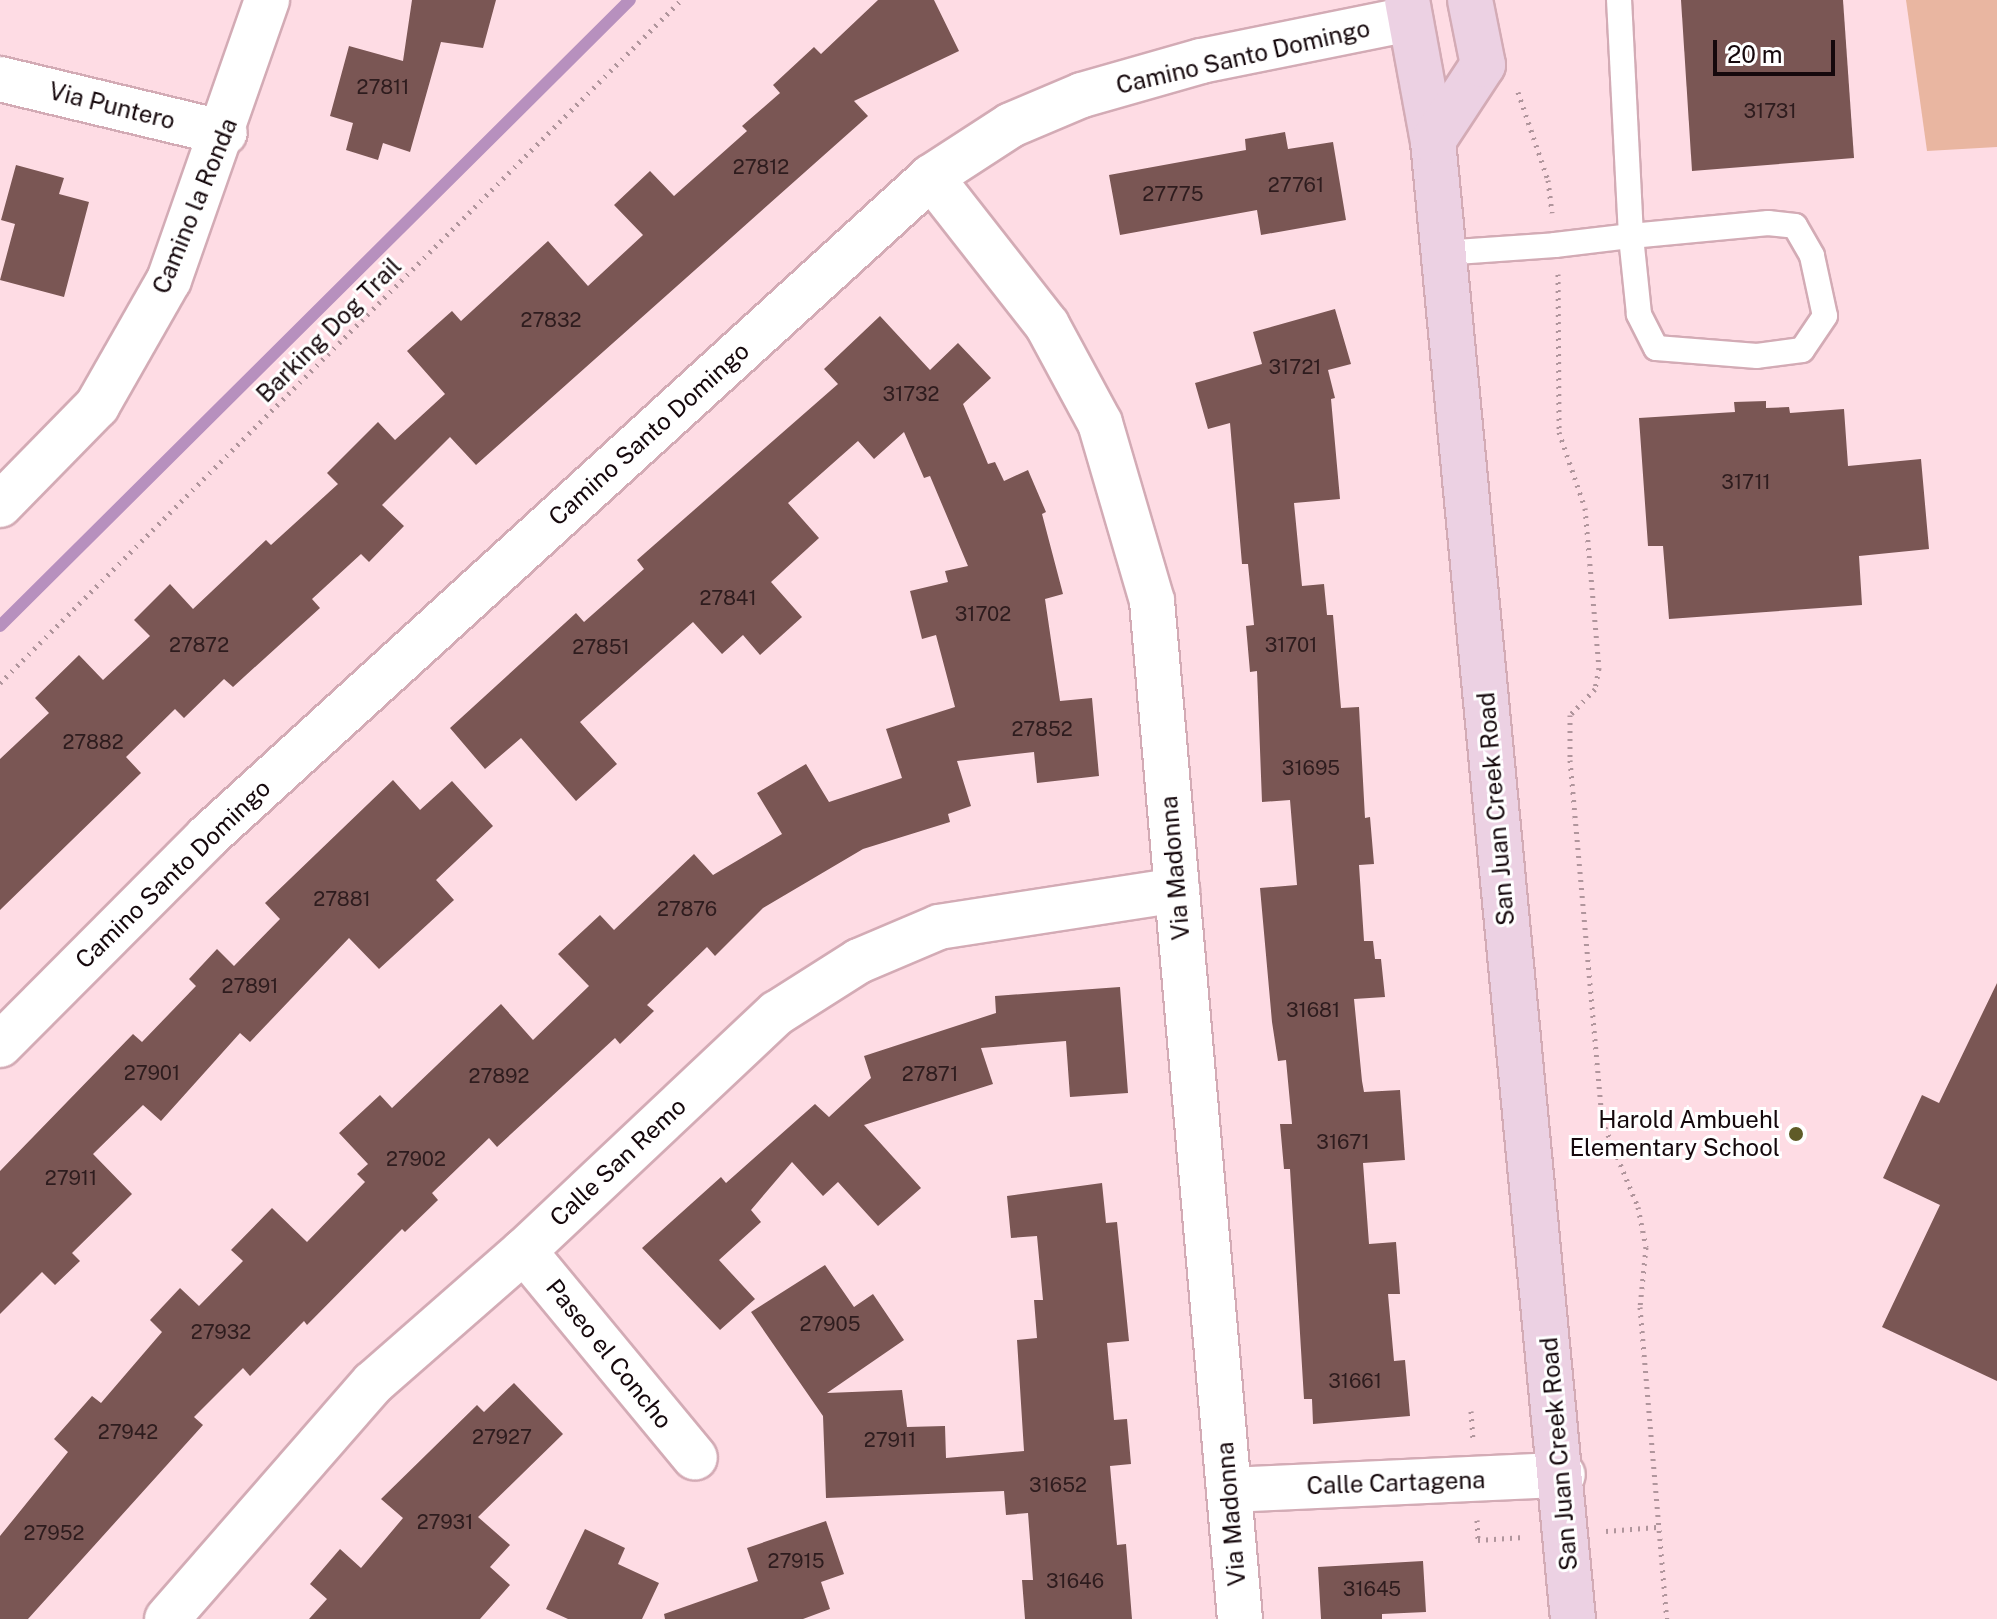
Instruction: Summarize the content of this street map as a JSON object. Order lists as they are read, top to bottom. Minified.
{"streets":{"street":["Camino Santo Domingo","Via Puntero","Camino la Ronda","San Juan Creek Road","Via Madonna","Calle San Remo","Paseo el Concho","Calle Cartagena"],"path":["Barking Dog Trail"]},"crossings":[["Camino Santo Domingo","San Juan Creek Road"],["Camino Santo Domingo","Via Madonna"],["Via Puntero","Camino la Ronda"],["San Juan Creek Road","Calle Cartagena"],["Via Madonna","Calle San Remo"],["Via Madonna","Calle Cartagena"],["Calle San Remo","Paseo el Concho"]],"places":["Harold Ambuehl Elementary School"],"house_numbers":["27811","31731","27812","27761","27775","27832","31721","31732","31711","27841","31702","27872","31701","27851","27852","27882","31695","27881","27876","27891","31681","27901","27871","27892","31671","27902","27911","27905","27932","31661","27942","27927","27911","31652","27931","27952","27915","31646","31645"],"scale_bar":"20 m"}
